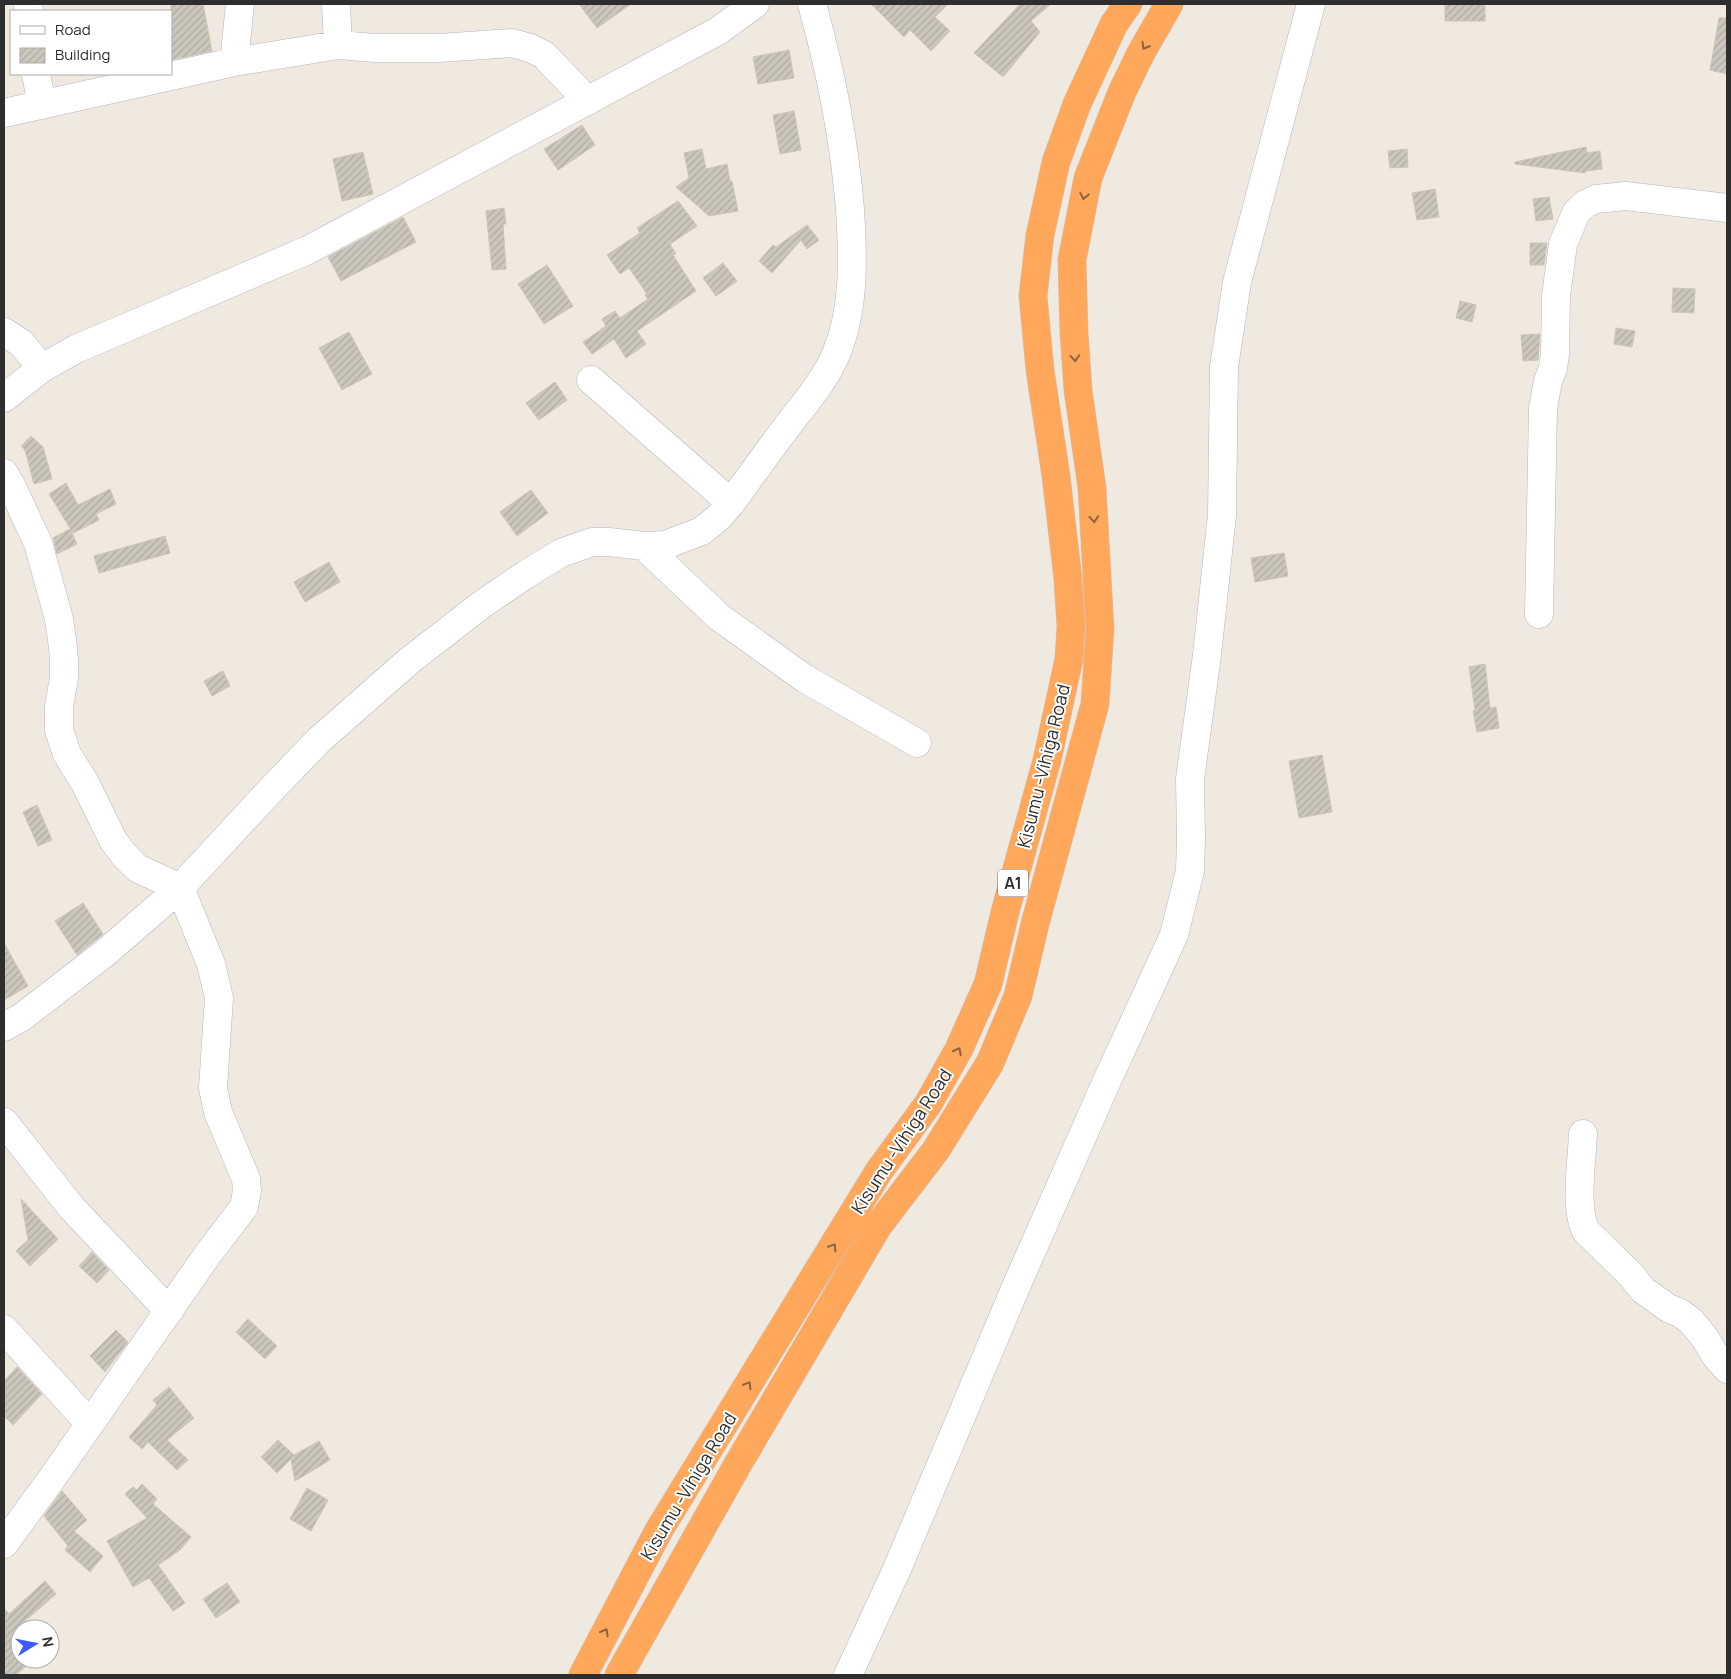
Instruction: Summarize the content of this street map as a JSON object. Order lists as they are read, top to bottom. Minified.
{"streets":{"highway":["Kisumu -Vihiga Road","A1"]},"legend":["Road","Building"],"north":"right"}
